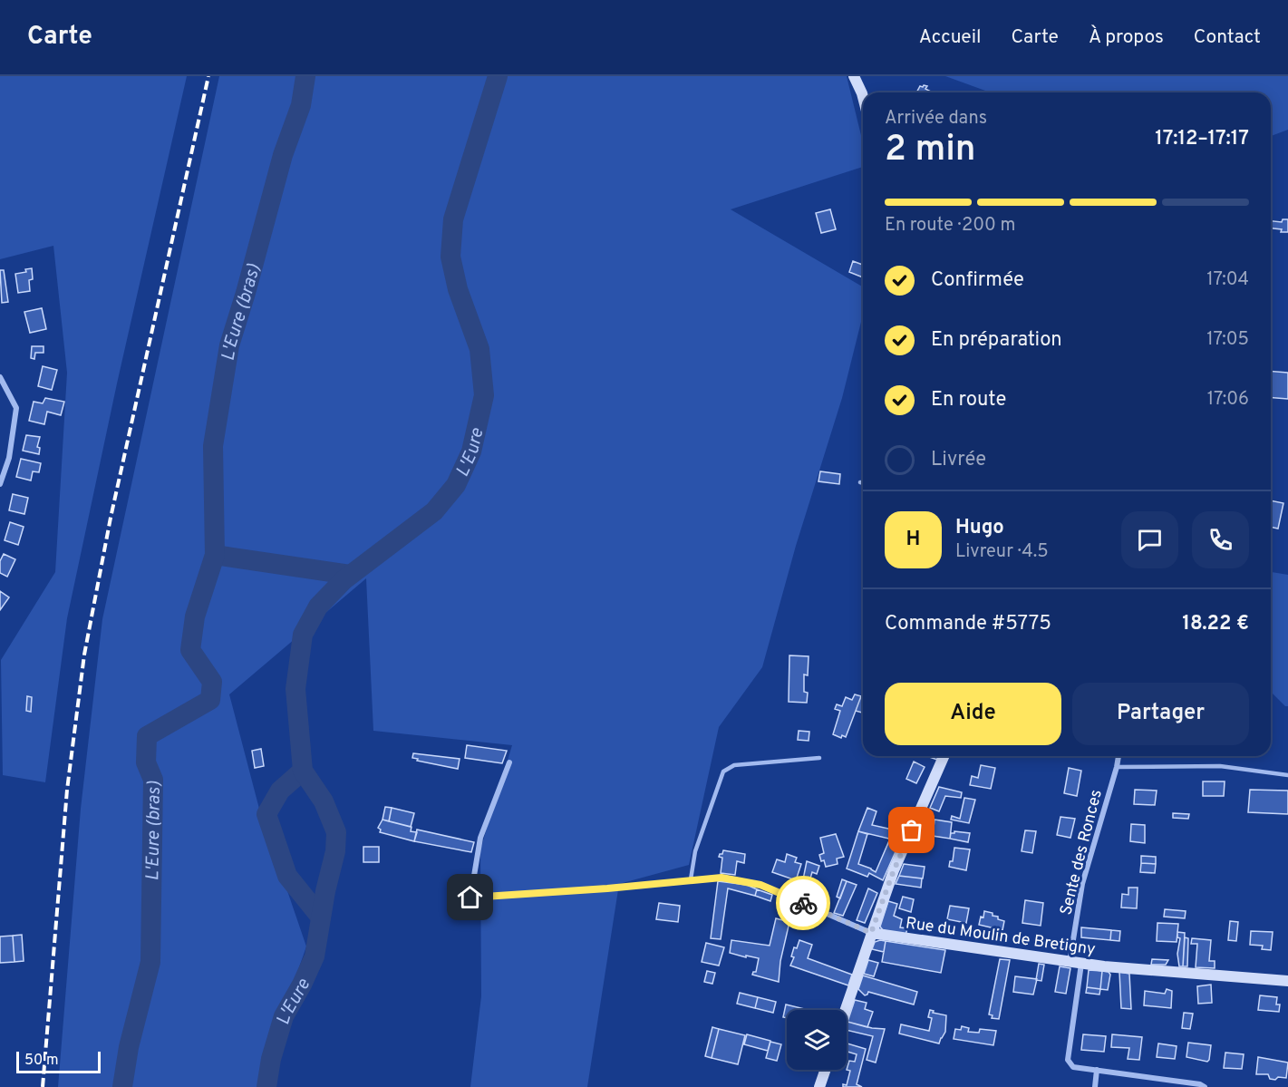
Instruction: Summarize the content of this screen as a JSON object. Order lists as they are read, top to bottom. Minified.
{"streets":{"street":["Sente des Ronces","Rue du Moulin de Bretigny"]},"crossings":[["Sente des Ronces","Rue du Moulin de Bretigny"]],"water":["L'Eure (bras)","L'Eure"],"scale_bar":"50 m","page":{"header":"Carte","nav":["Accueil","Carte","À propos","Contact"],"heading":["2 min","Arrivée dans","17:12–17:17"],"panel":["Hugo","Livreur · 4.5","Commande #5775","18.22 €"],"bar":"En route · 200 m","list":[["Confirmée","17:04"],["En préparation","17:05"],["En route","17:06"],"Livrée"],"round":"H","buttons":["Aide","Partager"],"scale":"50 m"}}
